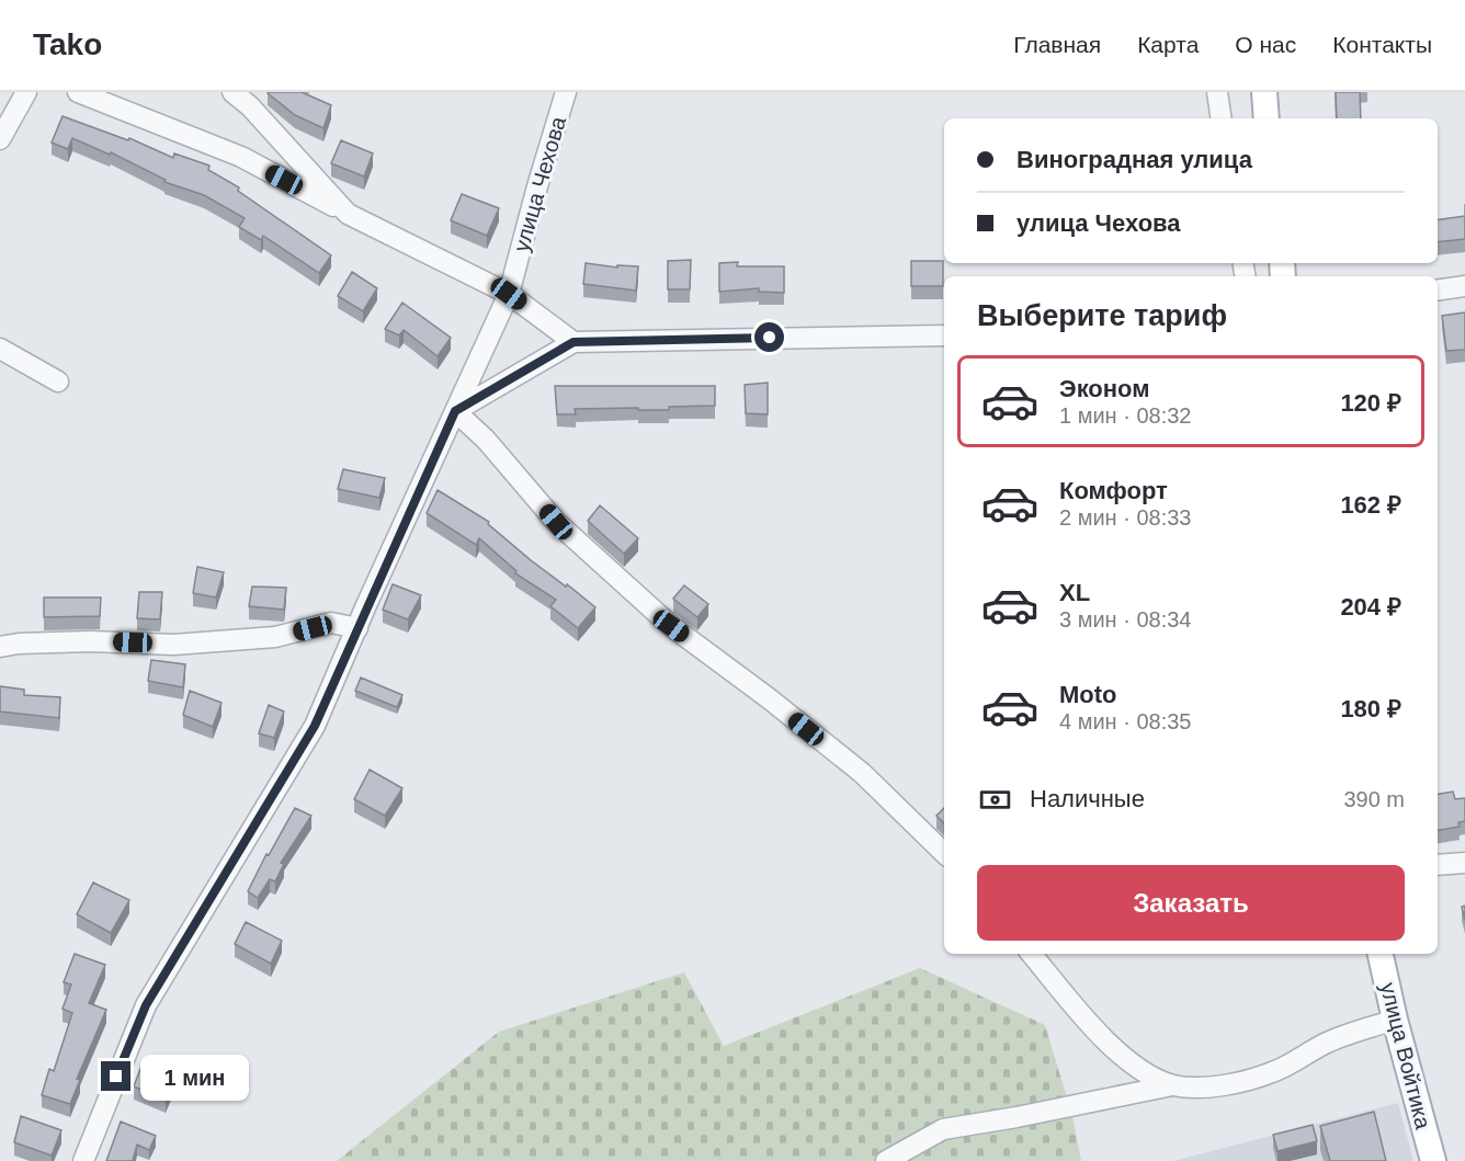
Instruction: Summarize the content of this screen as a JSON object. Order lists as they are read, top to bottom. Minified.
{"streets":{"main road":["улица Войтика"],"street":["улица Чехова"]},"page":{"header":"Tako","nav":["Главная","Карта","О нас","Контакты"],"banner":["Виноградная улица","улица Чехова"],"heading":"Выберите тариф","list":[{"name":"Эконом","note":"1 мин · 08:32","value":"120 ₽"},{"name":"Комфорт","note":"2 мин · 08:33","value":"162 ₽"},{"name":"XL","note":"3 мин · 08:34","value":"204 ₽"},{"name":"Moto","note":"4 мин · 08:35","value":"180 ₽"}],"pay":["Наличные","390 m"],"buttons":"Заказать","bubble":"1 мин"}}
